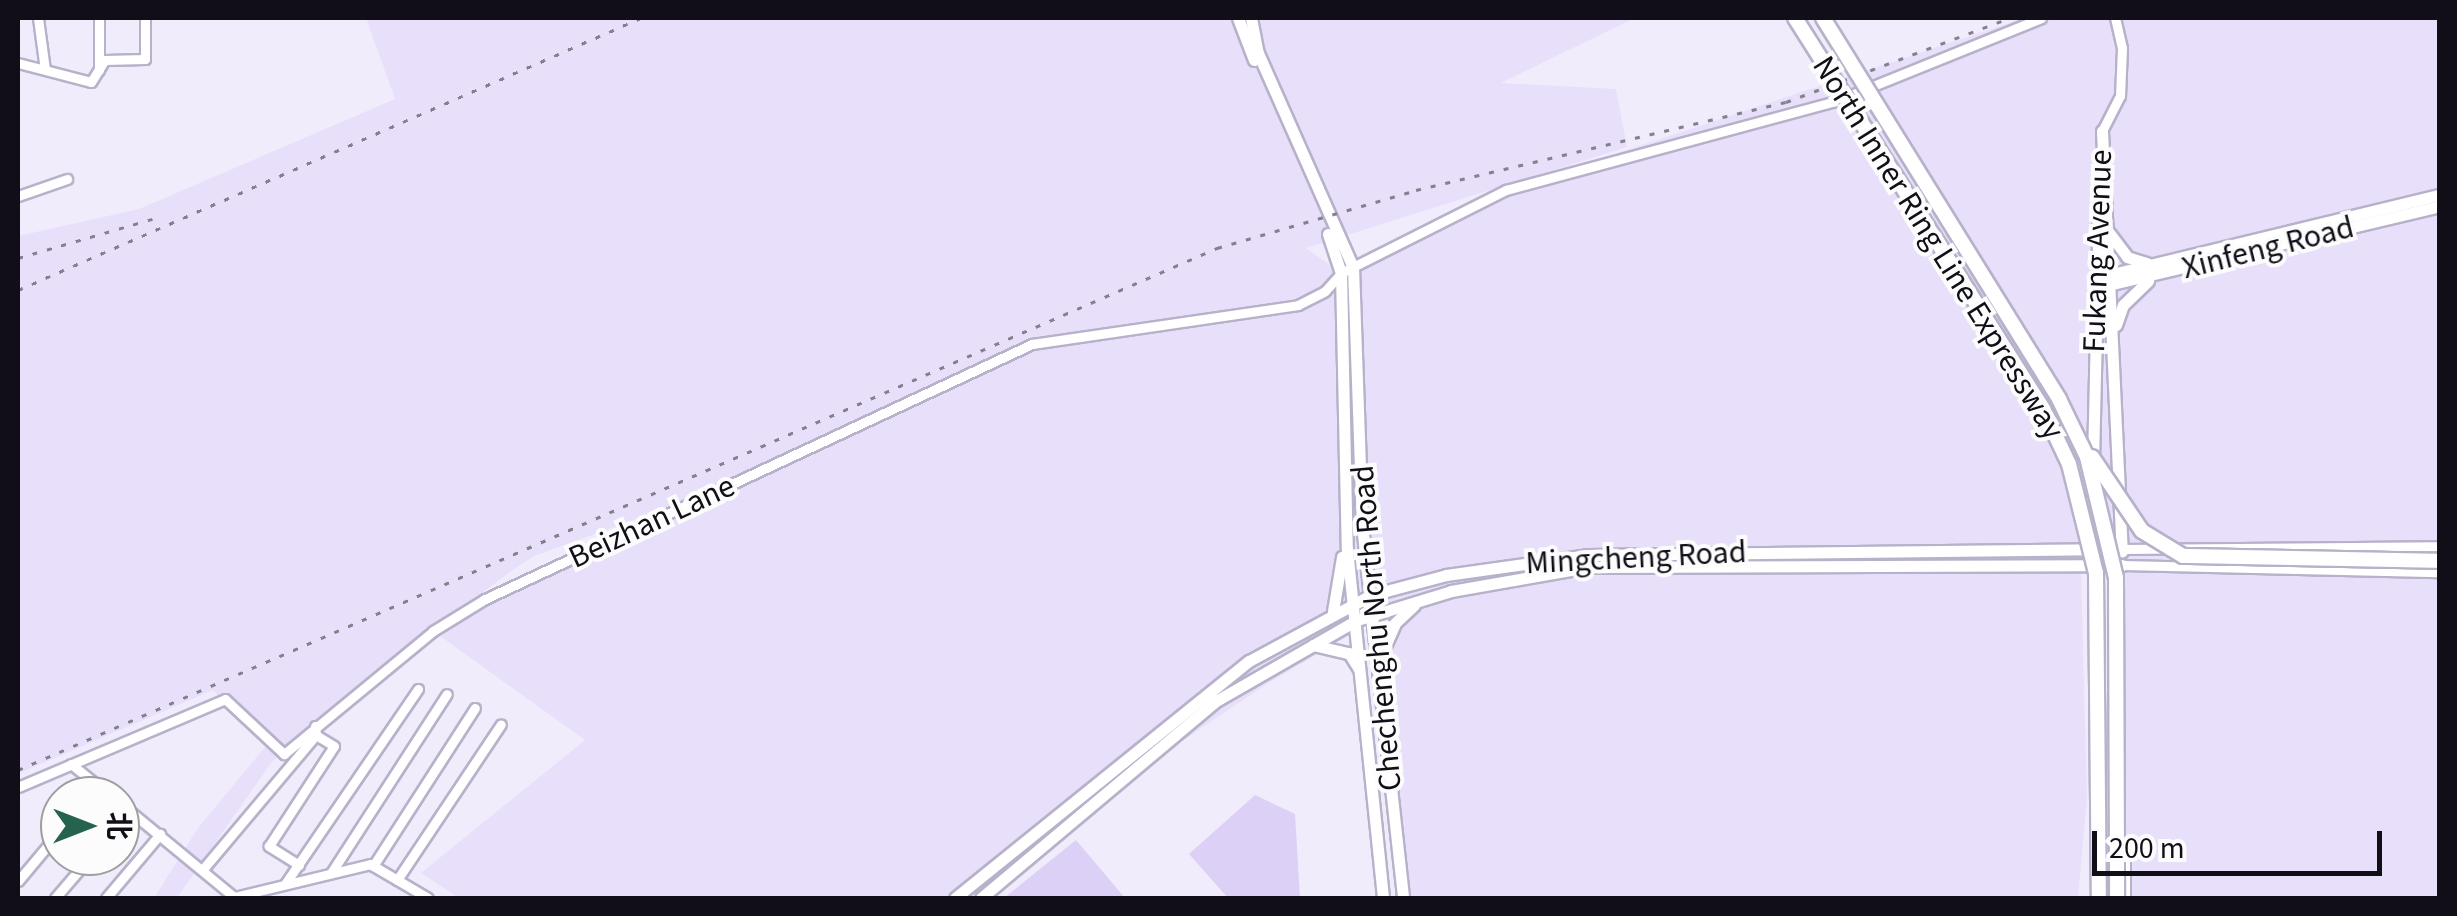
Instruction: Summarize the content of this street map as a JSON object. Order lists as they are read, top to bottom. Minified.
{"streets":{"highway":["North Inner Ring Line Expressway"],"main road":["Xinfeng Road","Fukang Avenue","Mingcheng Road","Chechenghu North Road"],"street":["Beizhan Lane"]},"crossings":[["North Inner Ring Line Expressway","Fukang Avenue"],["Xinfeng Road","Fukang Avenue"],["Fukang Avenue","Mingcheng Road"],["Beizhan Lane","Chechenghu North Road"],["Mingcheng Road","Chechenghu North Road"]],"scale_bar":"200 m","north":"right"}
